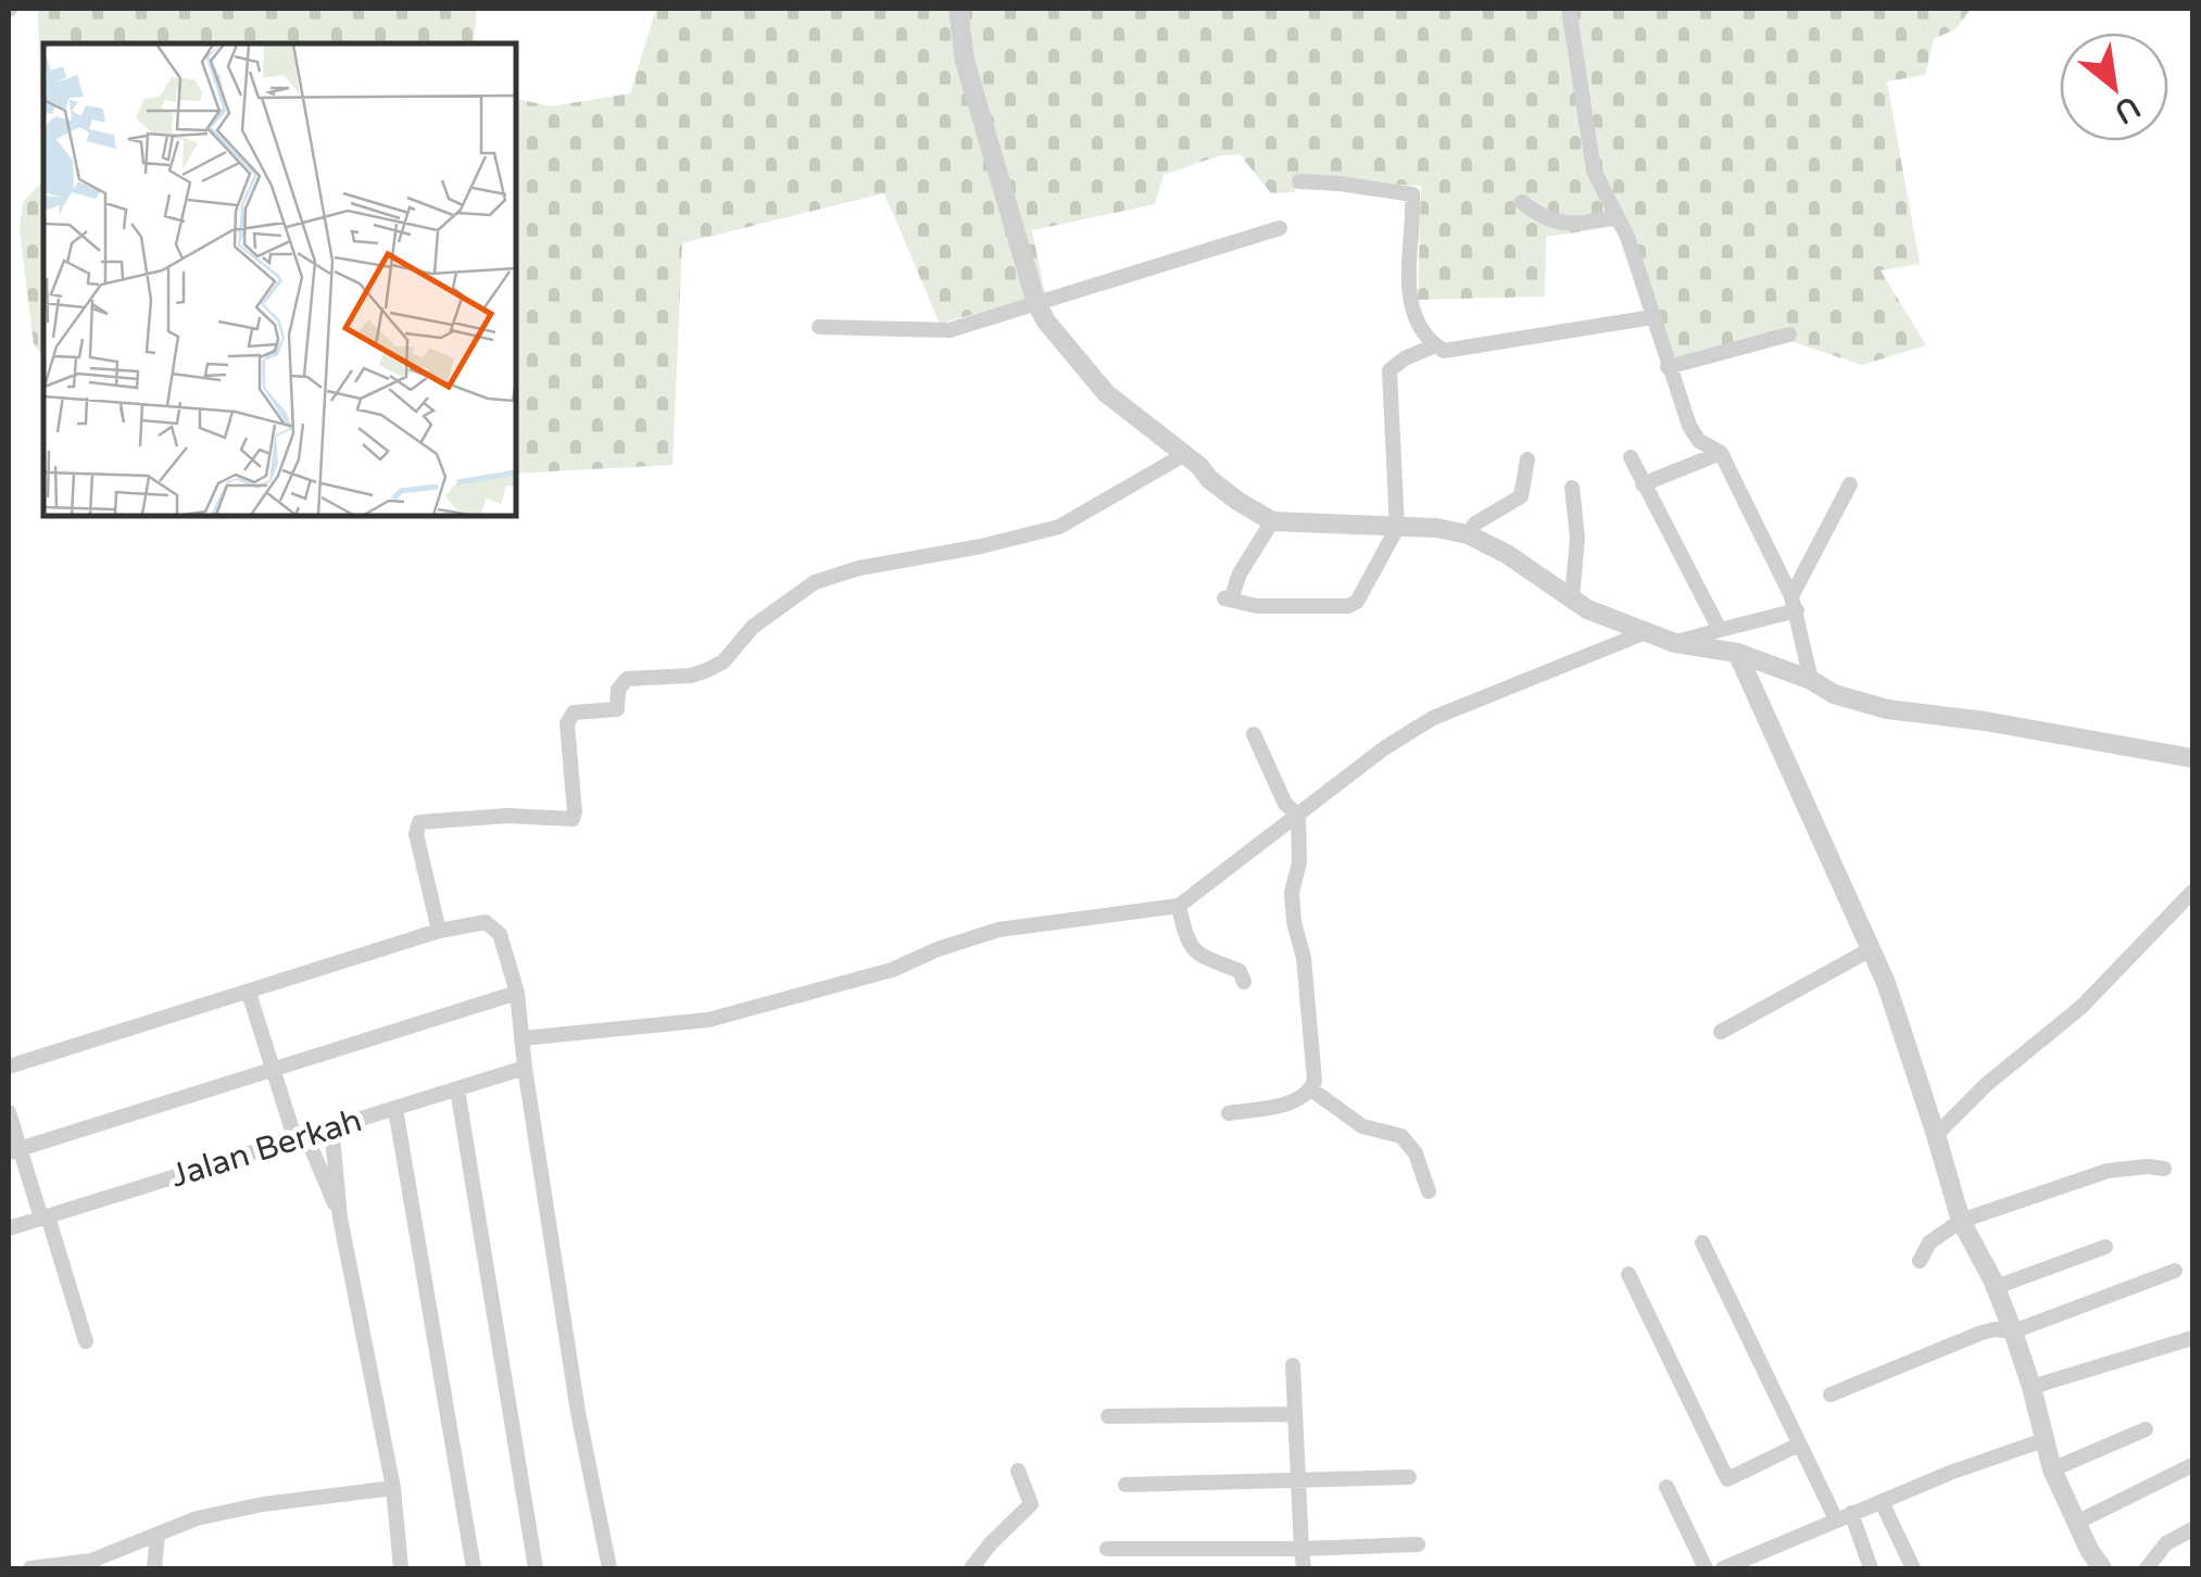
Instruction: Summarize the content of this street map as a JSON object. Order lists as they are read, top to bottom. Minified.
{"streets":{"street":["Jalan Berkah"]},"north":"bottom right"}
